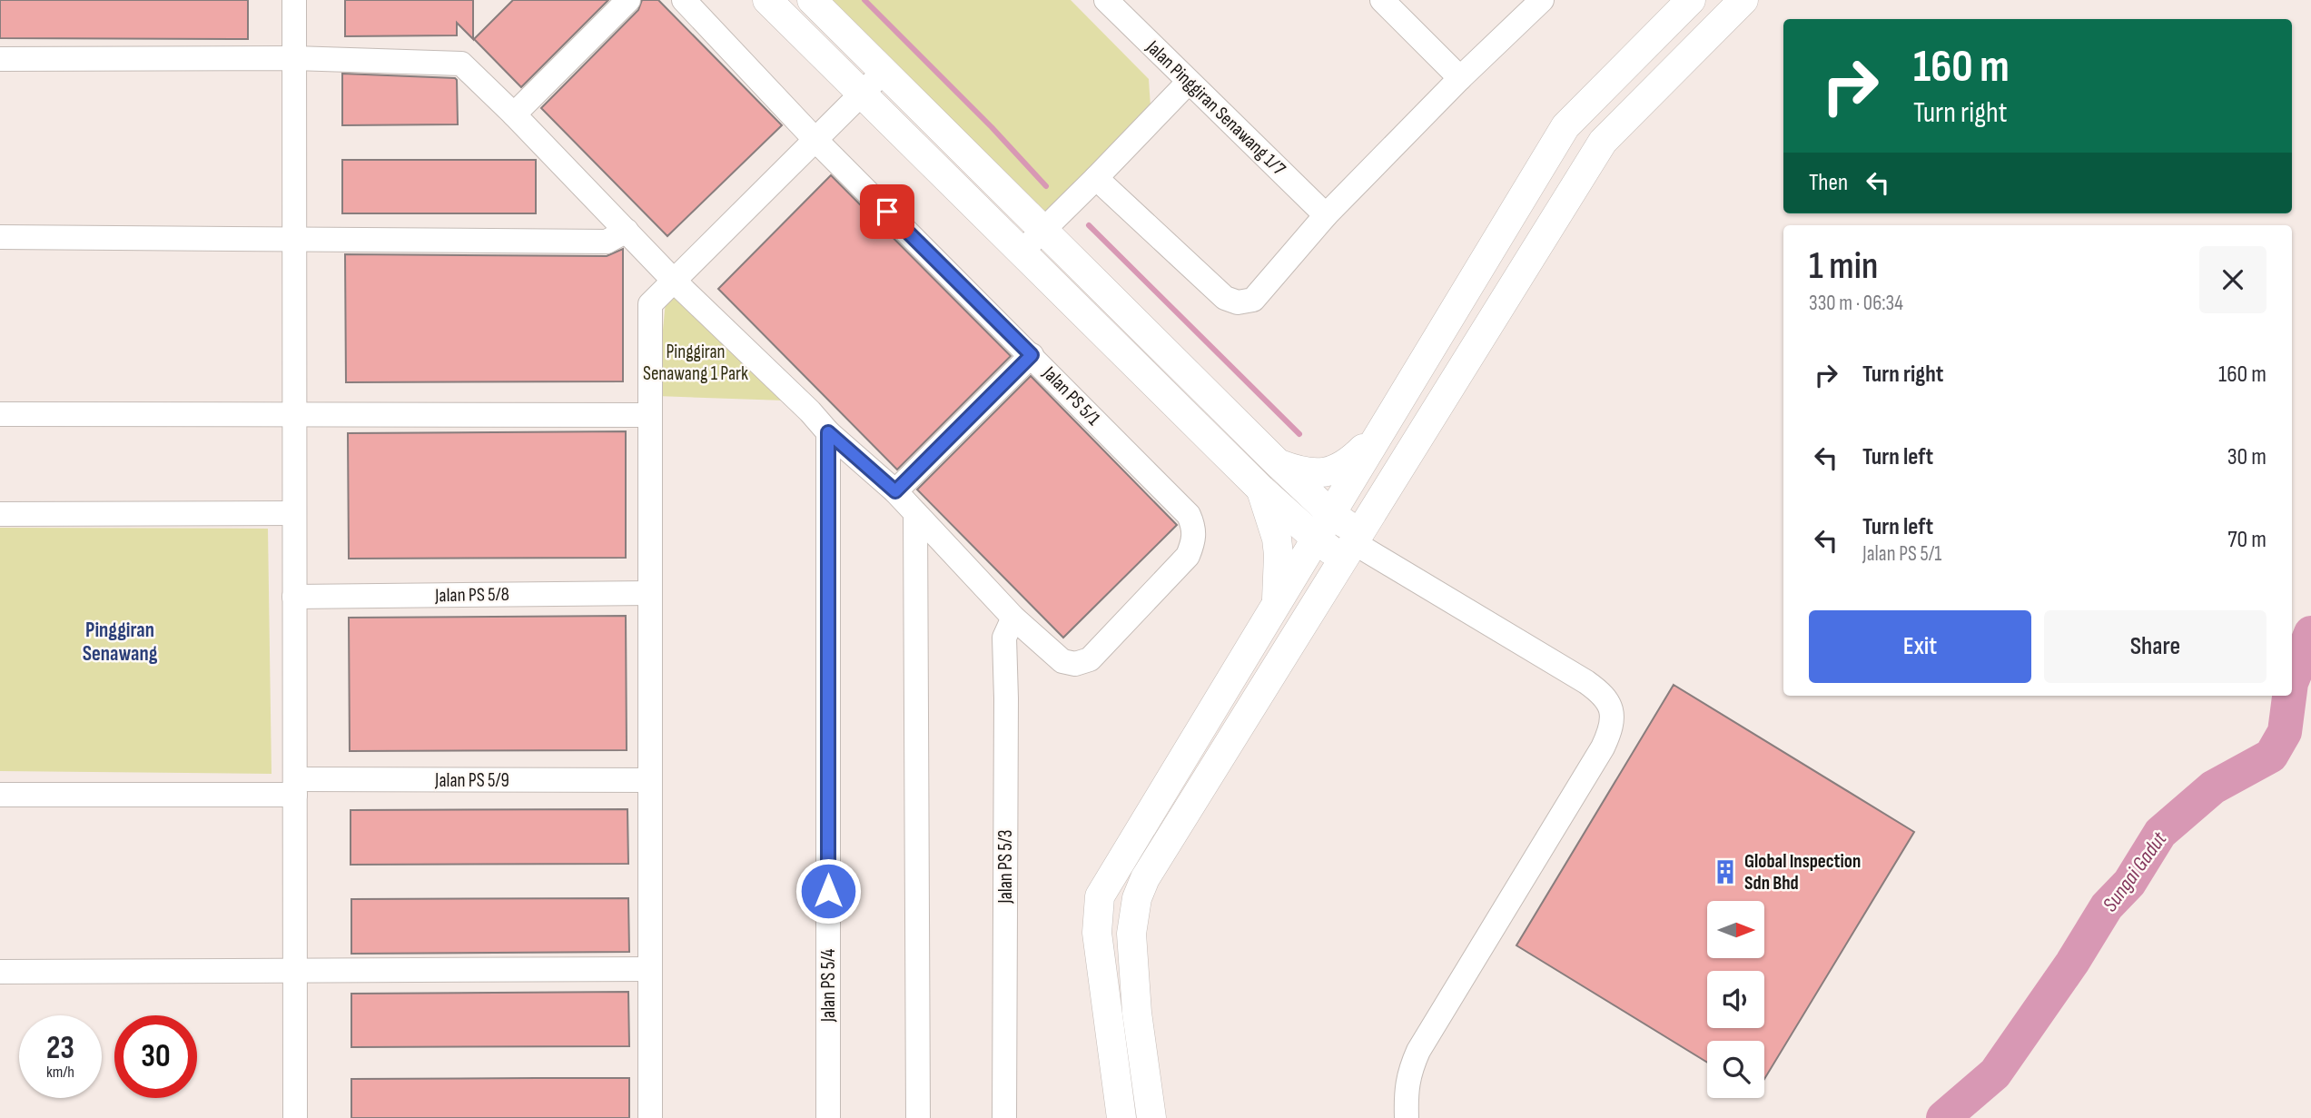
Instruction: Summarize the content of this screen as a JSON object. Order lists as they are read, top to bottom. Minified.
{"streets":{"street":["Jalan Pinggiran Senawang 1/7","Jalan PS 5/1","Jalan PS 5/8","Jalan PS 5/9","Jalan PS 5/3","Jalan PS 5/4"]},"crossings":[["Jalan PS 5/1","Jalan PS 5/3"]],"districts":["Pinggiran Senawang"],"water":["Sungai Gadut"],"parks":["Pinggiran Senawang 1 Park"],"places":{"building":["Global Inspection Sdn Bhd"]},"north":"right","page":{"turn":["160 m","Turn right"],"then":"Then","heading":["1 min","330 m · 06:34"],"list":[{"name":"Turn right","value":"160 m"},{"name":"Turn left","value":"30 m"},{"name":"Turn left","note":"Jalan PS 5/1","value":"70 m"}],"buttons":["Exit","Share"],"speed":"23 km/h","limit":"30"}}
